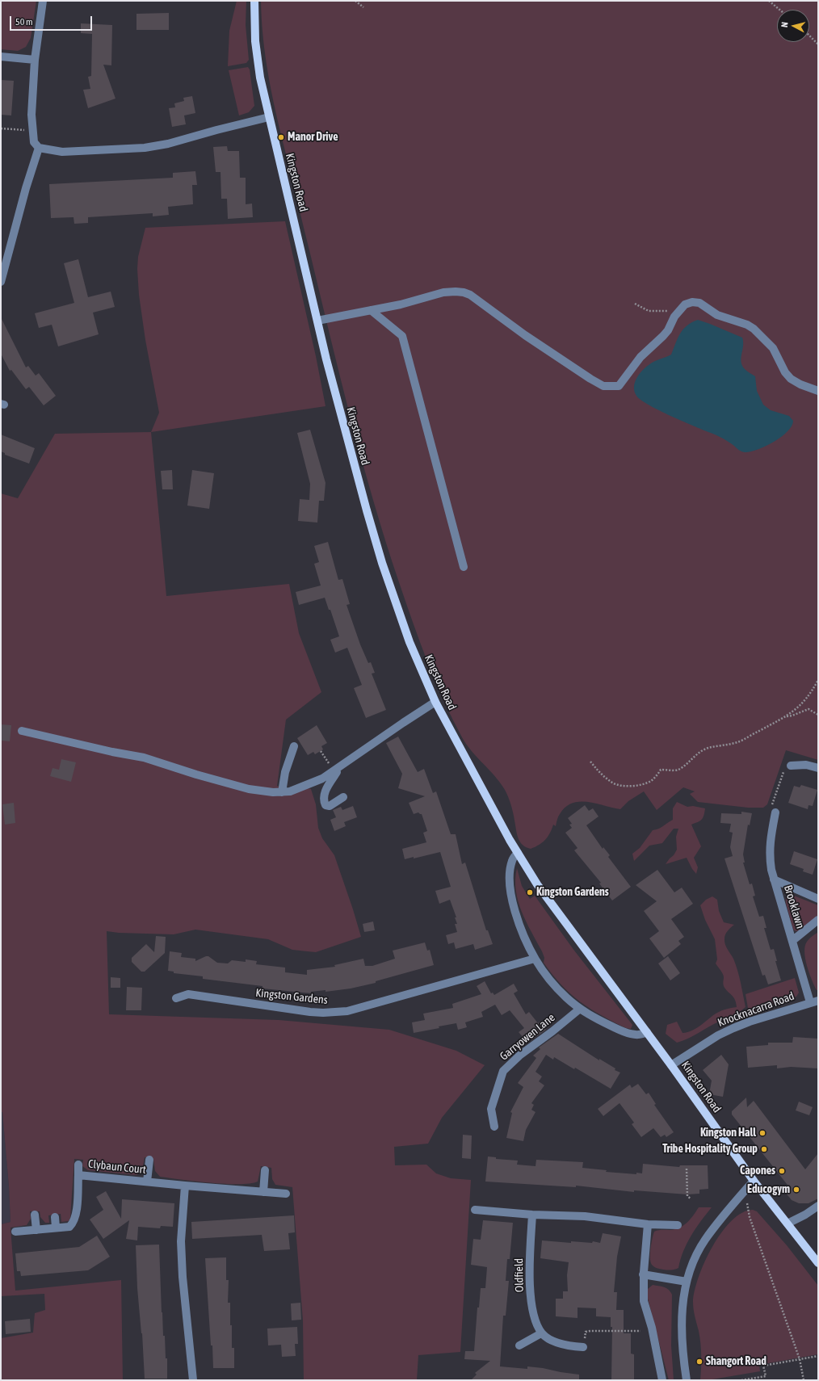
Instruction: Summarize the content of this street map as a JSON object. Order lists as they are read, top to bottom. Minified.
{"streets":{"main road":["Kingston Road"],"street":["Brooklawn","Kingston Gardens","Knocknacarra Road","Garryowen Lane","Clybaun Court","Oldfield"]},"crossings":[["Kingston Road","Knocknacarra Road"],["Brooklawn","Knocknacarra Road"]],"places":["Manor Drive","Kingston Gardens","Kingston Hall","Tribe Hospitality Group","Capones","Educogym","Shangort Road"],"scale_bar":"50 m","north":"left"}
